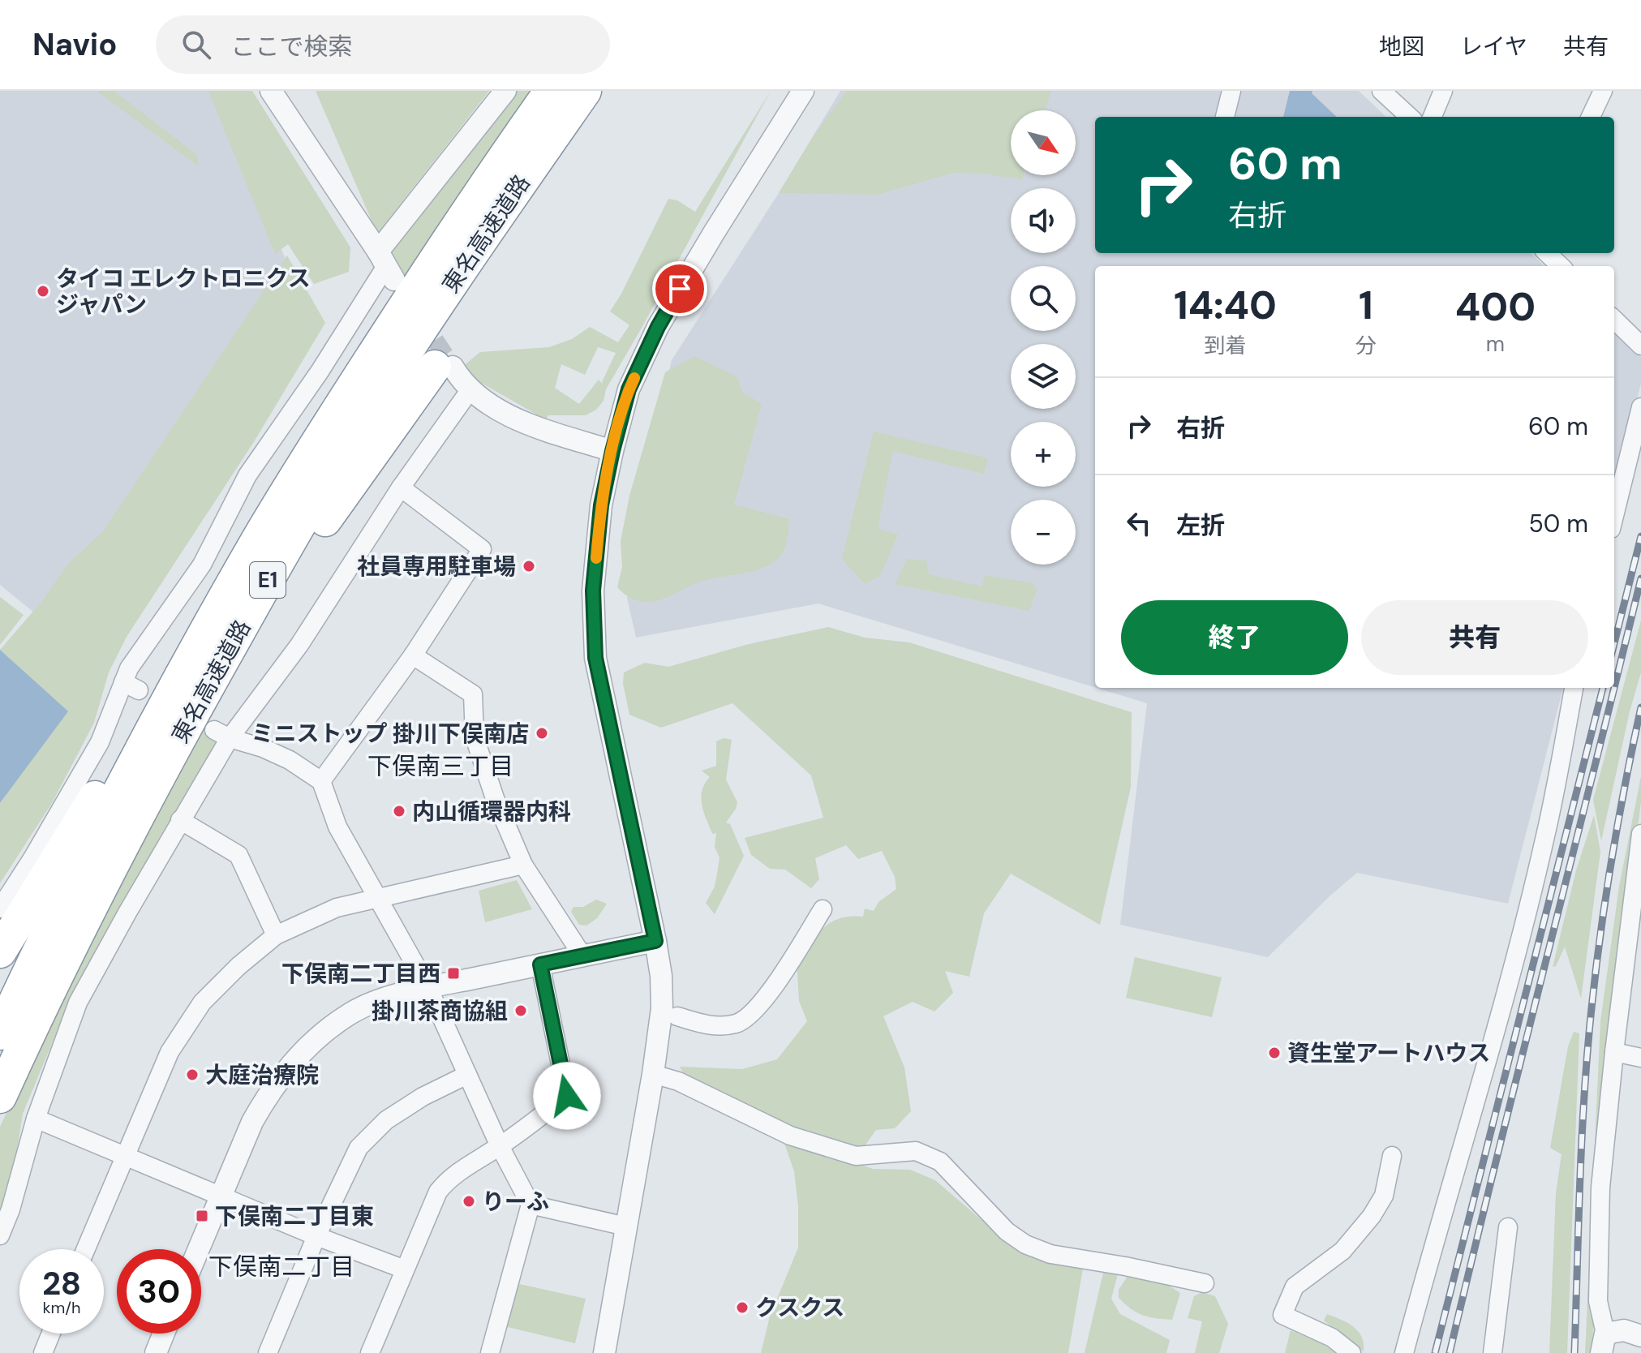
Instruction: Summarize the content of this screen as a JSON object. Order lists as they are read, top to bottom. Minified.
{"streets":{"highway":["東名高速道路","E1"]},"districts":["下俣南三丁目","下俣南二丁目"],"places":{"other":["タイコ エレクトロニクス ジャパン","社員専用駐車場","ミニストップ 掛川下俣南店","内山循環器内科","掛川茶商協組","資生堂アートハウス","大庭治療院","りーふ","クスクス"],"transit":["下俣南二丁目西","下俣南二丁目東"]},"north":"bottom right","page":{"header":"Navio","search":"ここで検索","nav":["地図","レイヤ","共有"],"map_buttons":["+","−"],"turn":["60 m","右折"],"eta":["14:40","到着","1","分","400","m"],"list":[{"name":"右折","value":"60 m"},{"name":"左折","value":"50 m"}],"buttons":["終了","共有"],"speed":"28 km/h","limit":"30"}}
